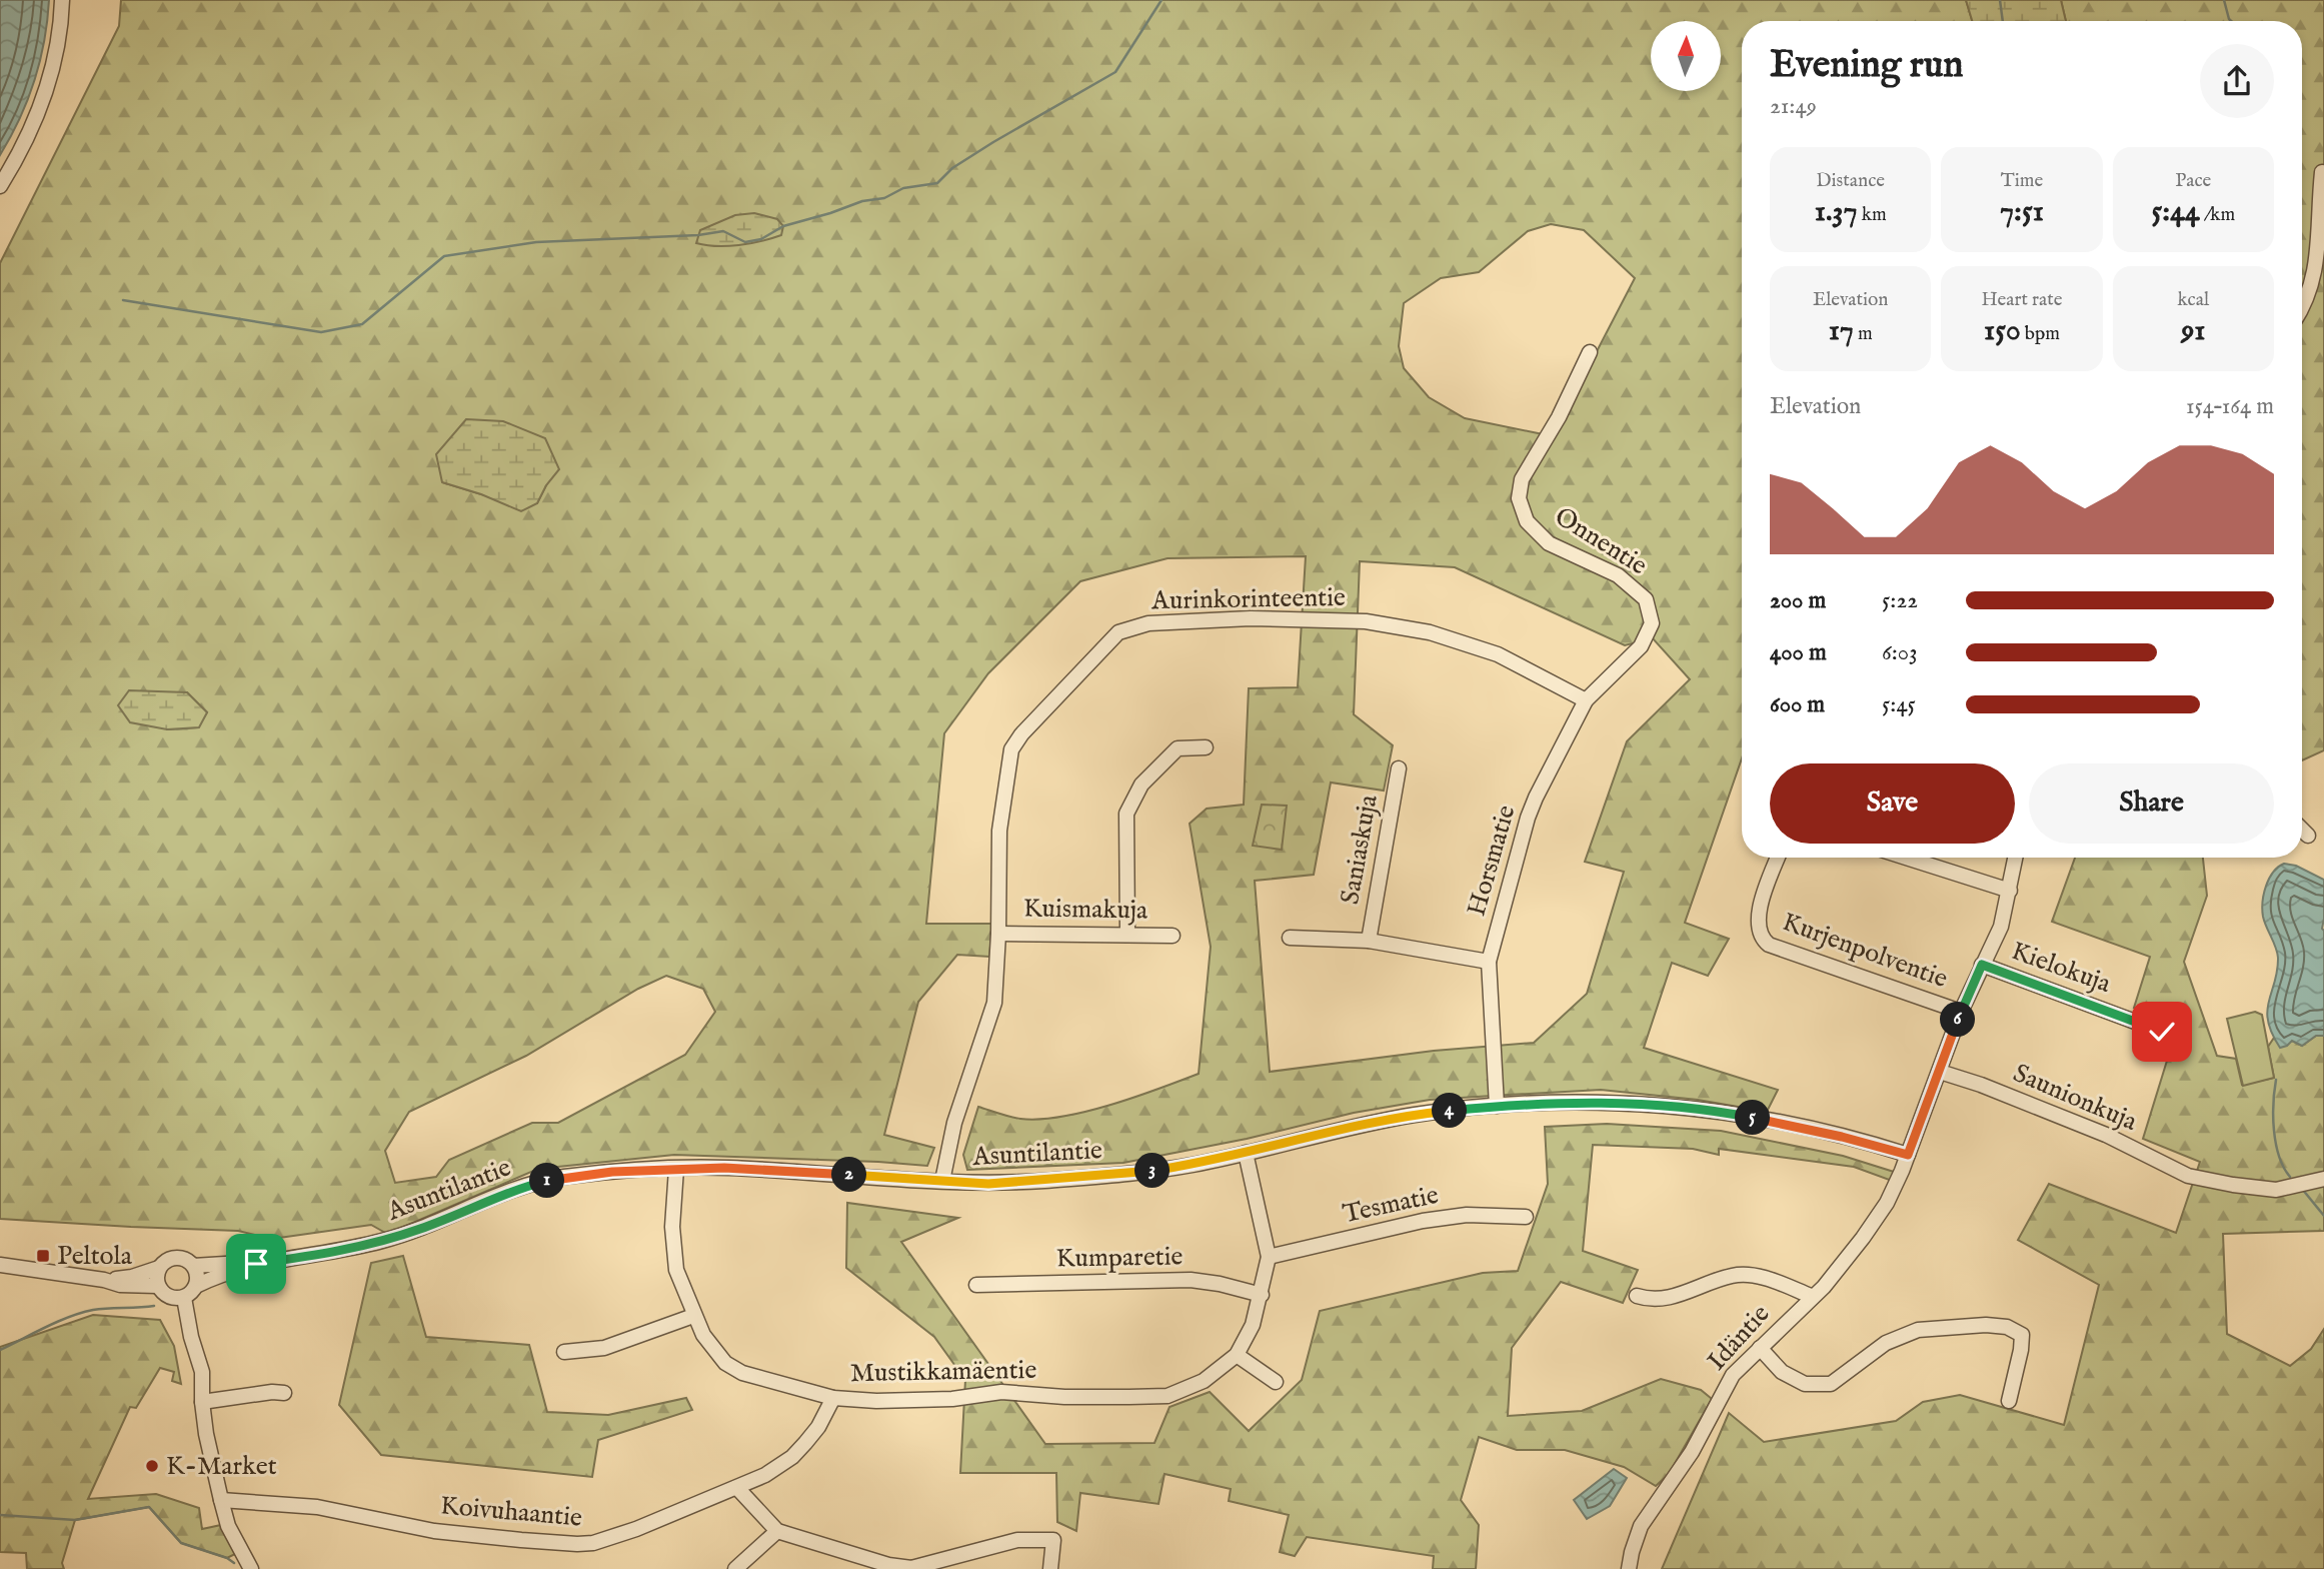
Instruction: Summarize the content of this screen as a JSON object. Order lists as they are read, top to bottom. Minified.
{"streets":{"street":["Onnentie","Aurinkorinteentie","Saniaskuja","Horsmatie","Kuismakuja","Kurjenpolventie","Kielokuja","Saunionkuja","Asuntilantie","Tesmatie","Kumparetie","Idäntie","Mustikkamäentie","Koivuhaantie"]},"crossings":[["Onnentie","Horsmatie"],["Aurinkorinteentie","Horsmatie"],["Aurinkorinteentie","Kuismakuja"],["Aurinkorinteentie","Asuntilantie"],["Horsmatie","Asuntilantie"],["Kurjenpolventie","Idäntie"],["Kielokuja","Idäntie"],["Saunionkuja","Idäntie"],["Asuntilantie","Idäntie"],["Asuntilantie","Mustikkamäentie"],["Tesmatie","Mustikkamäentie"],["Kumparetie","Mustikkamäentie"],["Mustikkamäentie","Koivuhaantie"]],"places":{"transit":["Peltola"],"other":["K-Market"]},"north":"top","page":{"heading":["Evening run","21:49"],"stats":[["Distance","1.37 km"],["Time","7:51"],["Pace","5:44 /km"],["Elevation","17 m"],["Heart rate","150 bpm"],["kcal","91"]],"chart":["Elevation","154–164 m"],"list":[{"name":"200 m","note":"5:22"},{"name":"400 m","note":"6:03"},{"name":"600 m","note":"5:45"}],"buttons":["Save","Share"],"pins":["6","4","5","3","2","1"]}}
